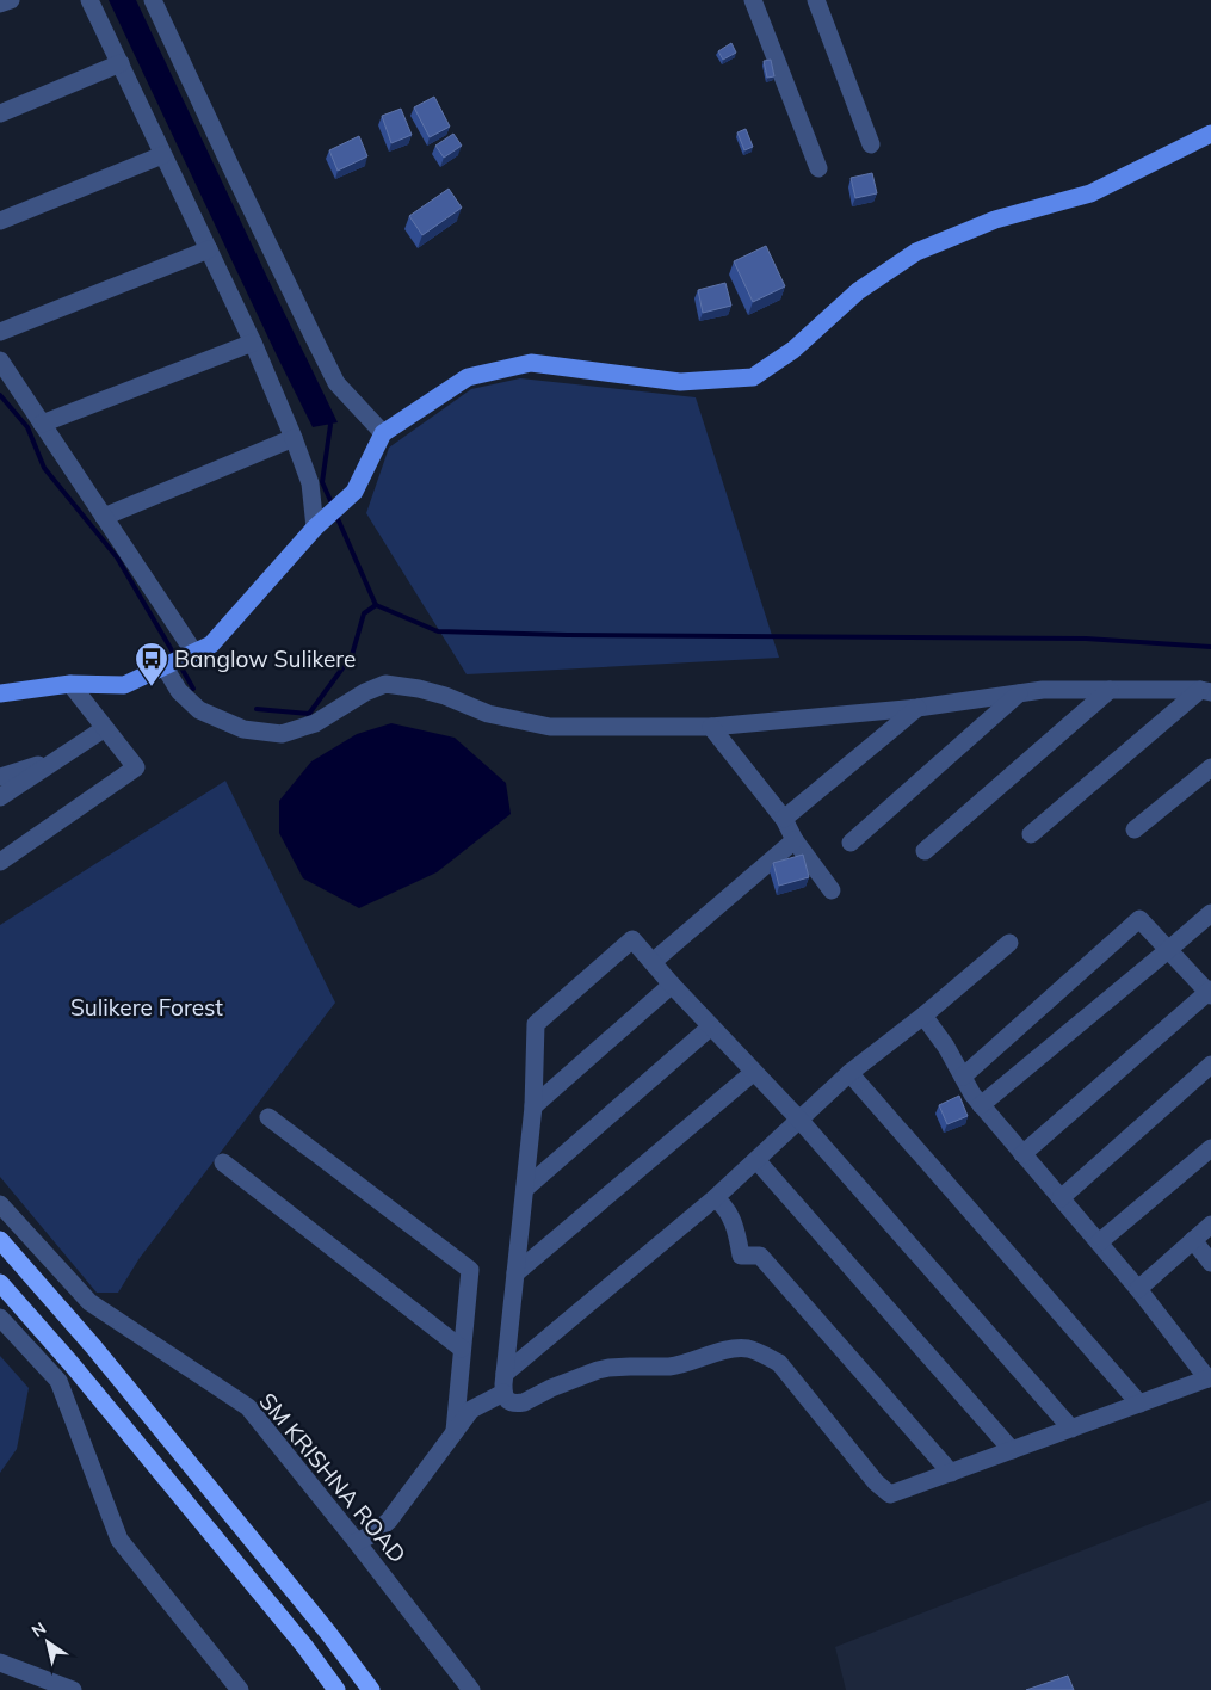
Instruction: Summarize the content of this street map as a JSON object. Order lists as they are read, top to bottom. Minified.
{"streets":{"street":["SM KRISHNA ROAD"]},"parks":["Sulikere Forest"],"places":{"bus stop":["Banglow Sulikere"]},"north":"top left"}
